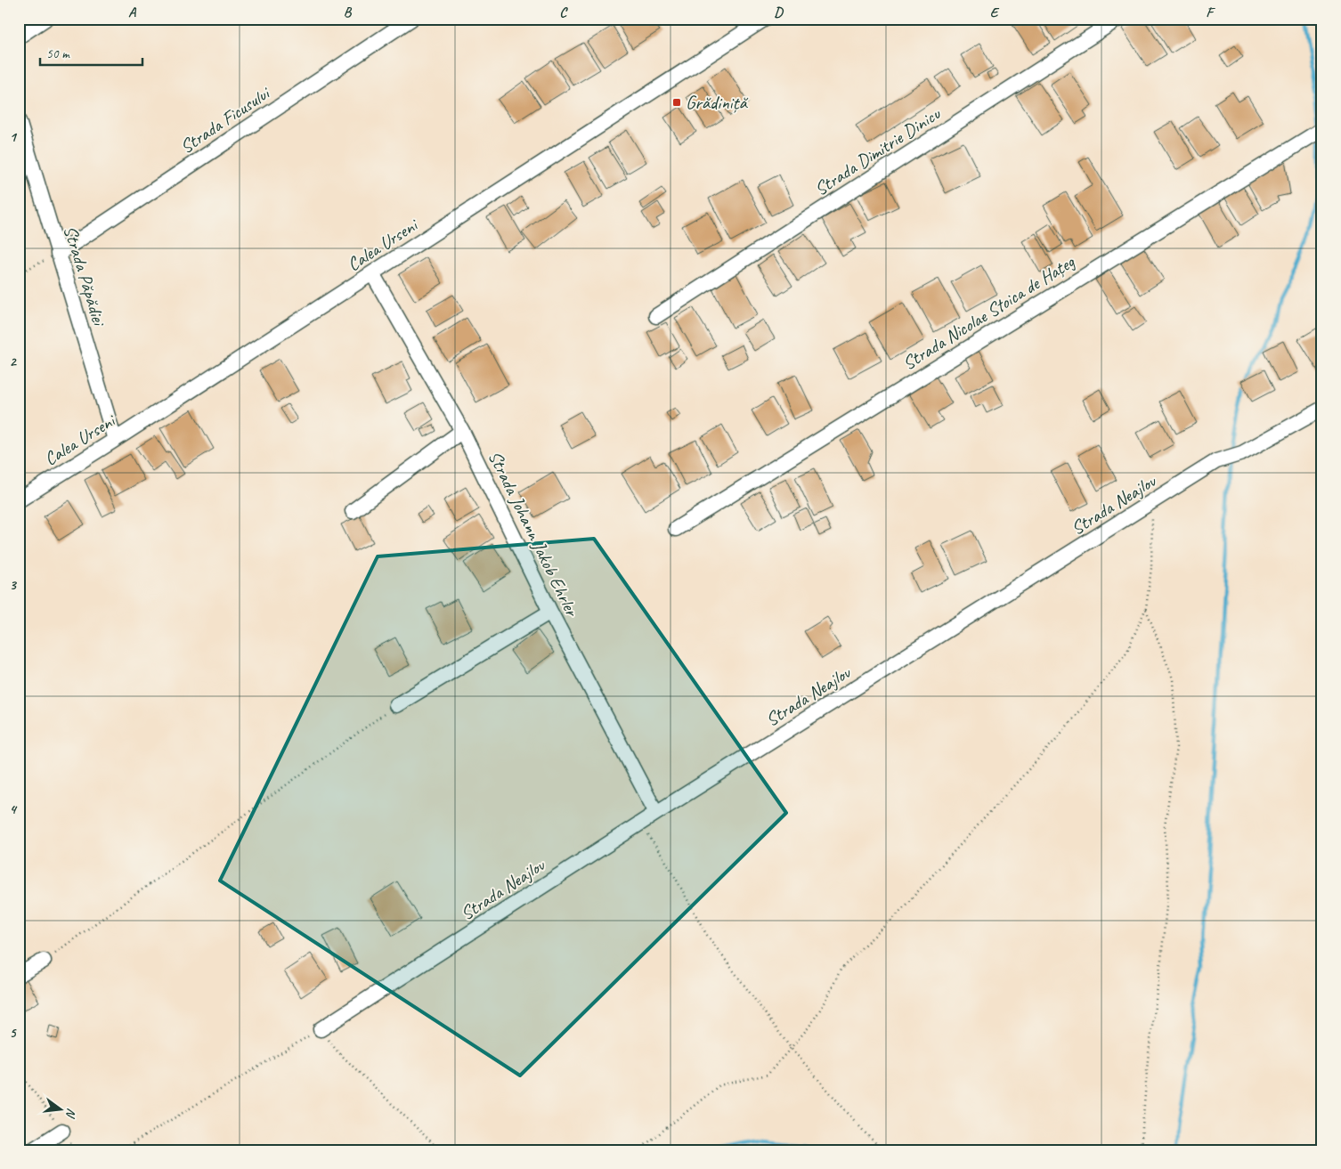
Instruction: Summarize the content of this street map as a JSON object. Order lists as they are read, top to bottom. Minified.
{"streets":{"street":["Strada Ficusului","Strada Dimitrie Dinicu","Calea Urseni","Strada Păpădiei","Strada Nicolae Stoica de Hațeg","Strada Neajlov","Strada Johann Jakob Ehrler"]},"crossings":[["Strada Ficusului","Strada Păpădiei"],["Calea Urseni","Strada Păpădiei"],["Calea Urseni","Strada Johann Jakob Ehrler"],["Strada Neajlov","Strada Johann Jakob Ehrler"]],"places":{"transit":["Grădiniță"]},"scale_bar":"50 m","north":"right","grid":{"columns":["A","B","C","D","E","F"],"rows":["1","2","3","4","5"]}}
